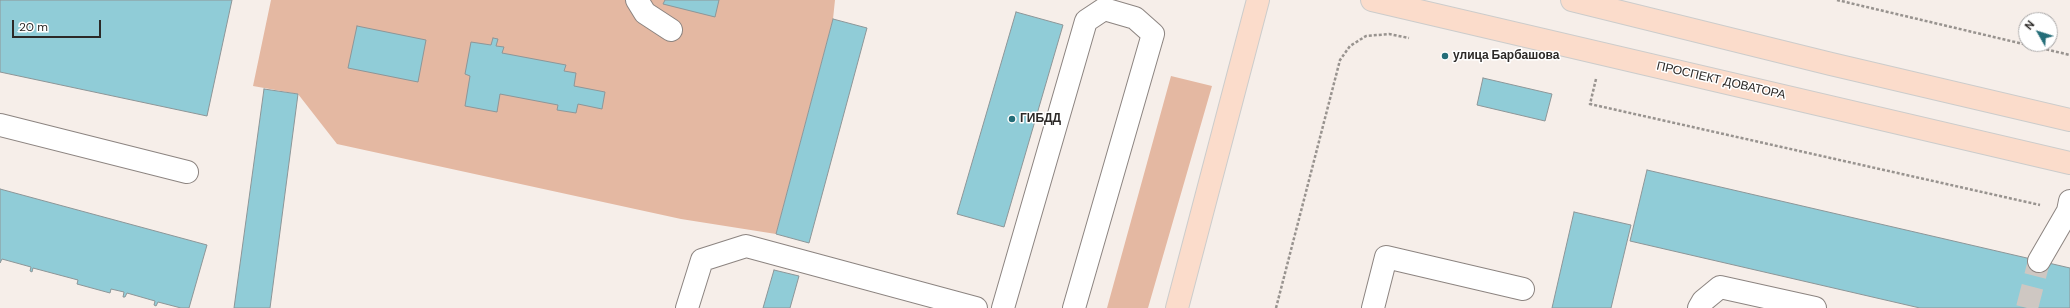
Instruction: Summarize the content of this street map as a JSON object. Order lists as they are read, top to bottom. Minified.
{"streets":{"main road":["ПРОСПЕКТ ДОВАТОРА"]},"places":["улица Барбашова","ГИБДД"],"scale_bar":"20 m","north":"top left"}
